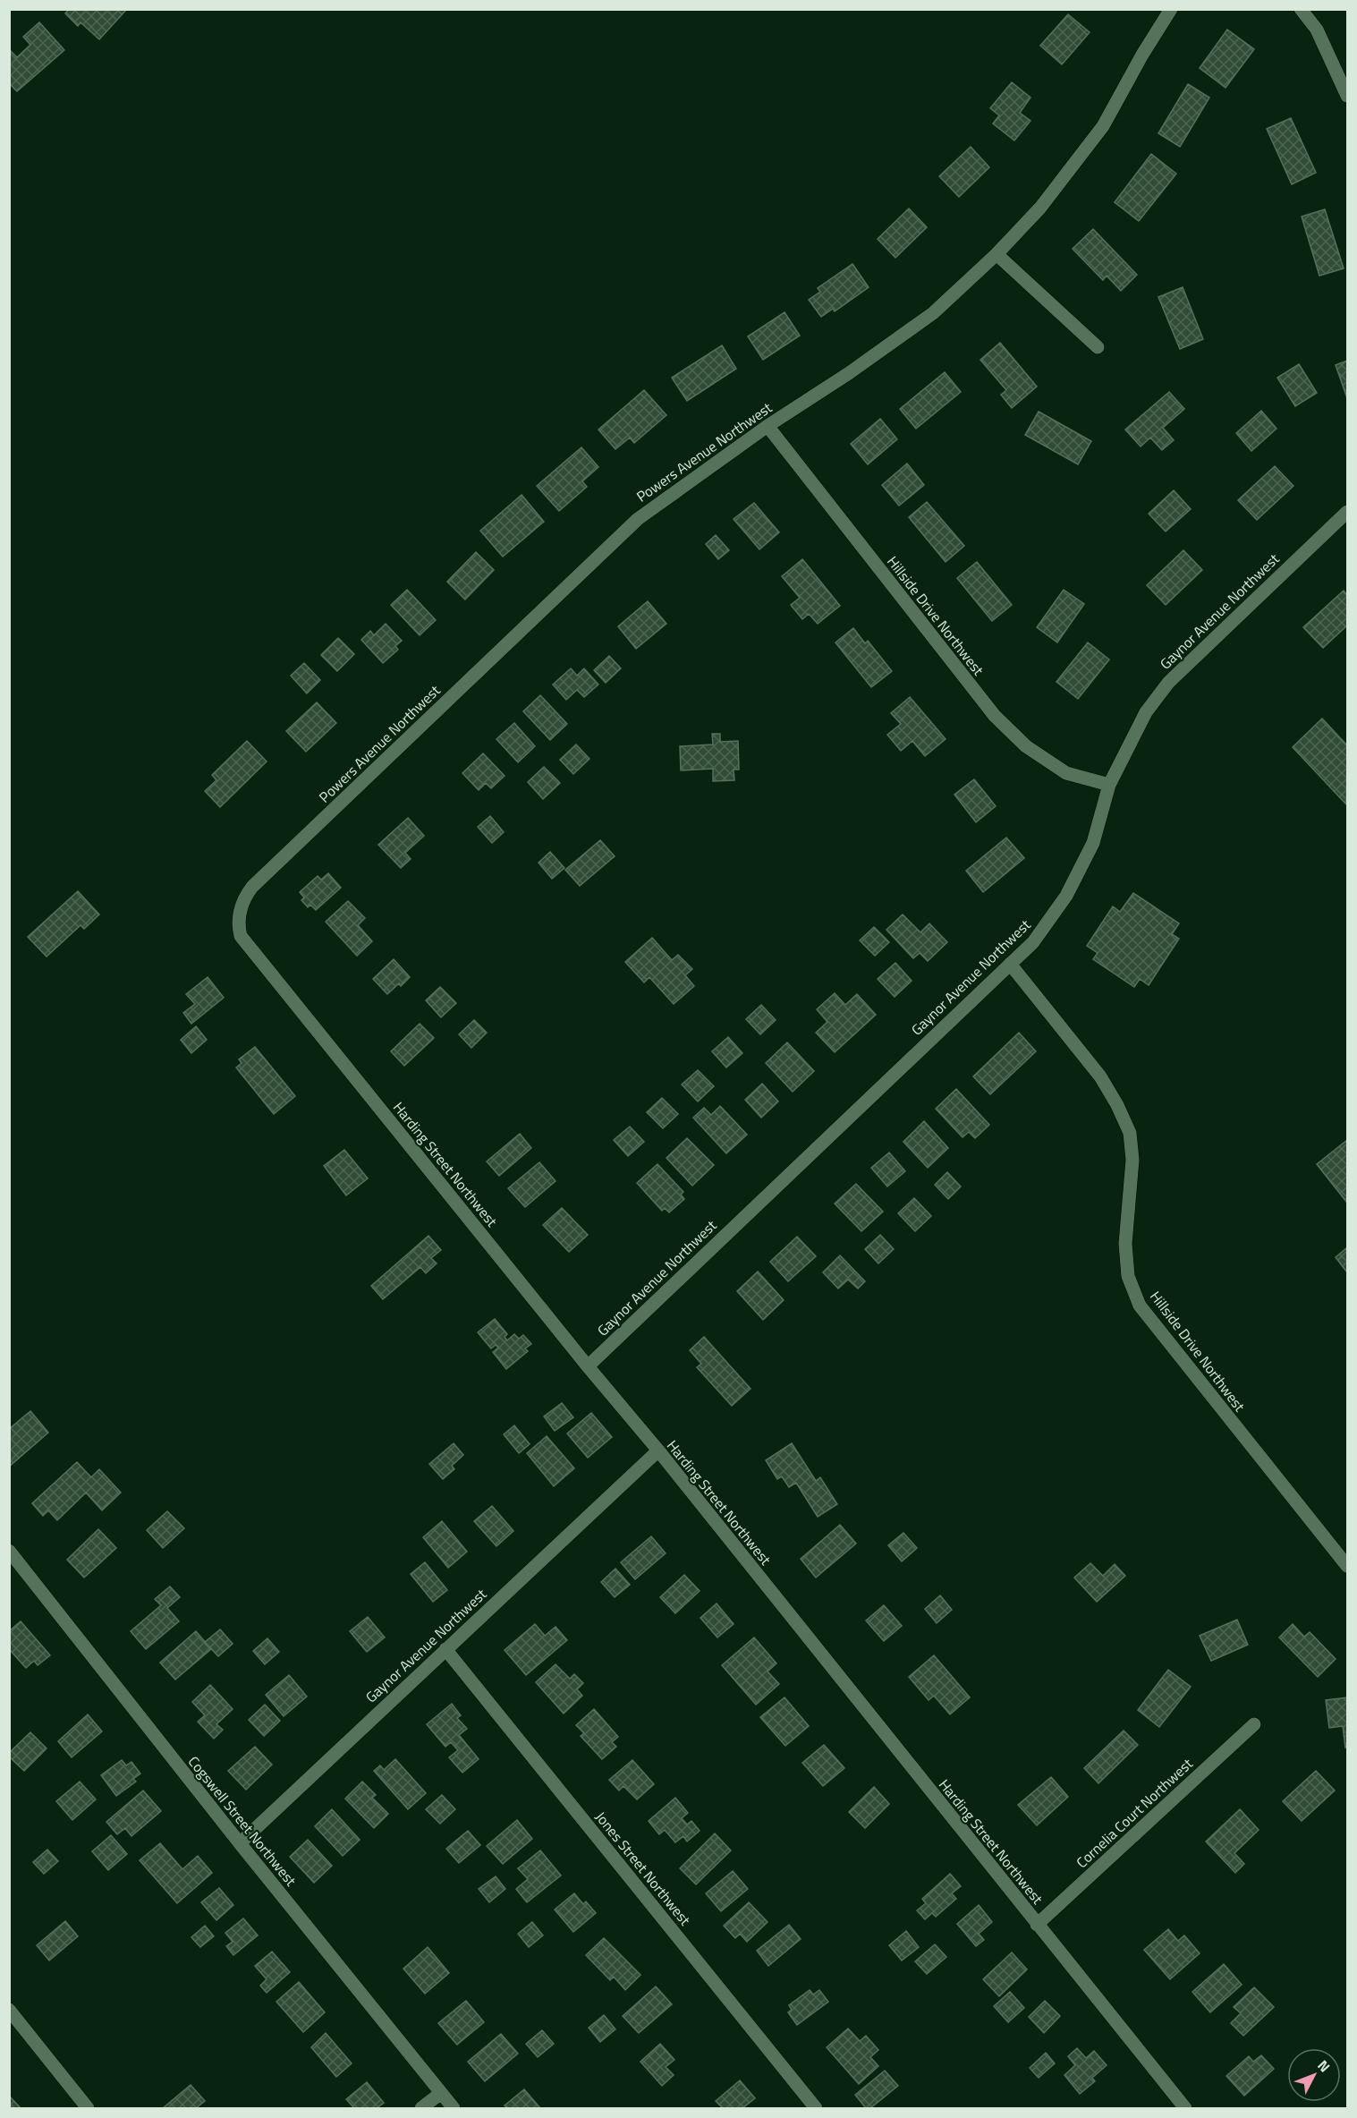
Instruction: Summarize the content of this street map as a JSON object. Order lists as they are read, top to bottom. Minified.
{"streets":{"street":["Powers Avenue Northwest","Gaynor Avenue Northwest","Hillside Drive Northwest","Harding Street Northwest","Cornelia Court Northwest","Cogswell Street Northwest","Jones Street Northwest"]},"crossings":[["Powers Avenue Northwest","Hillside Drive Northwest"],["Powers Avenue Northwest","Harding Street Northwest"],["Gaynor Avenue Northwest","Hillside Drive Northwest"],["Gaynor Avenue Northwest","Harding Street Northwest"],["Gaynor Avenue Northwest","Cogswell Street Northwest"],["Gaynor Avenue Northwest","Jones Street Northwest"],["Harding Street Northwest","Cornelia Court Northwest"]],"north":"top right"}
